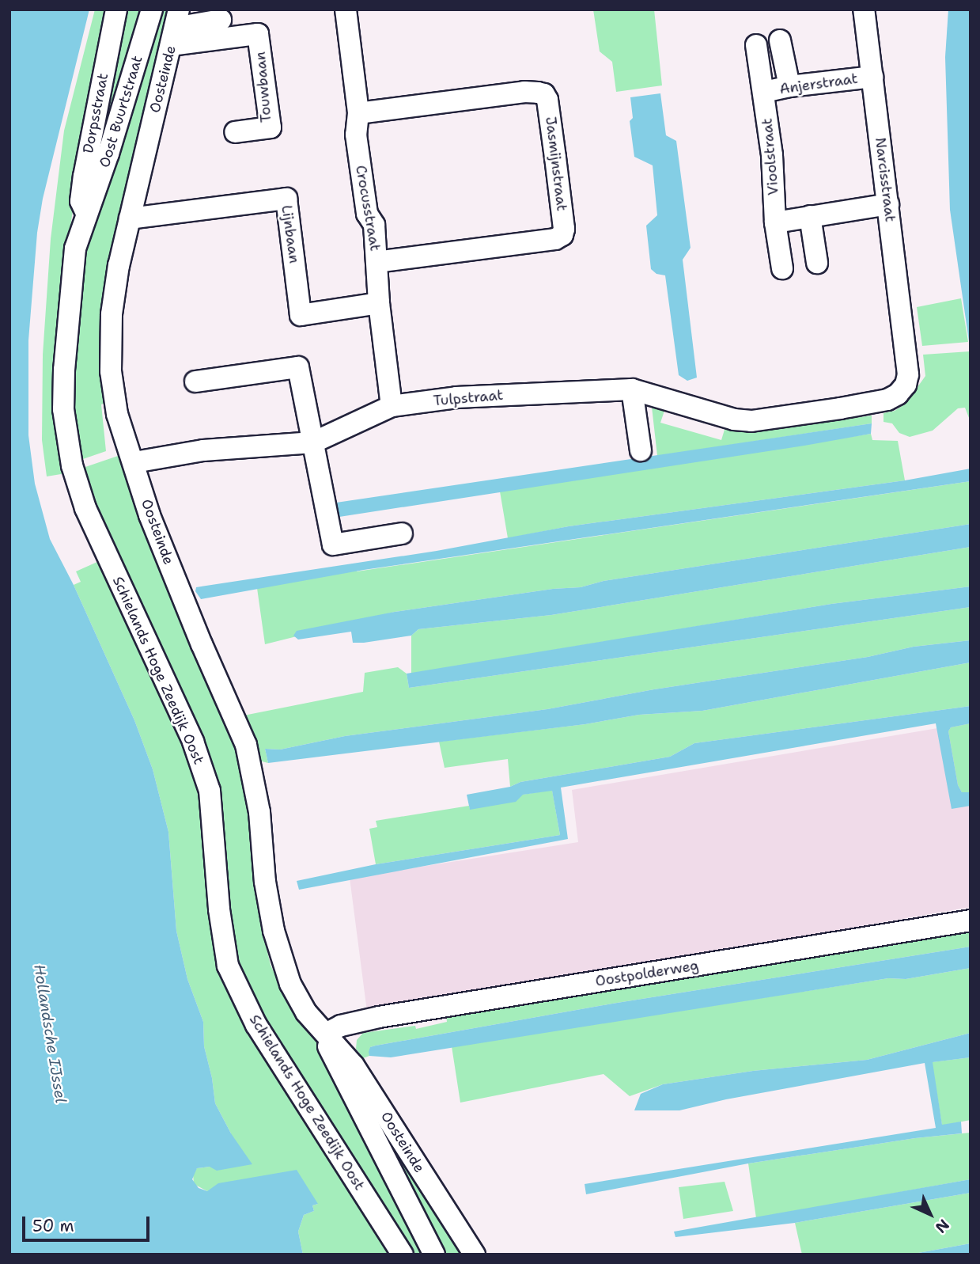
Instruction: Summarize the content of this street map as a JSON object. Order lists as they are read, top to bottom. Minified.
{"streets":{"street":["Oosteinde","Anjerstraat","Touwbaan","Oost Buurtstraat","Dorpsstraat","Vioolstraat","Jasmijnstraat","Narcisstraat","Crocusstraat","Lijnbaan","Tulpstraat","Schielands Hoge Zeedijk Oost","Oostpolderweg"]},"crossings":[["Oosteinde","Touwbaan"],["Oosteinde","Lijnbaan"],["Oosteinde","Tulpstraat"],["Oosteinde","Oostpolderweg"],["Anjerstraat","Vioolstraat"],["Anjerstraat","Narcisstraat"],["Oost Buurtstraat","Dorpsstraat"],["Oost Buurtstraat","Schielands Hoge Zeedijk Oost"],["Dorpsstraat","Schielands Hoge Zeedijk Oost"],["Jasmijnstraat","Crocusstraat"],["Narcisstraat","Tulpstraat"],["Crocusstraat","Lijnbaan"],["Crocusstraat","Tulpstraat"]],"water":["Hollandsche IJssel"],"scale_bar":"50 m","north":"bottom right"}
